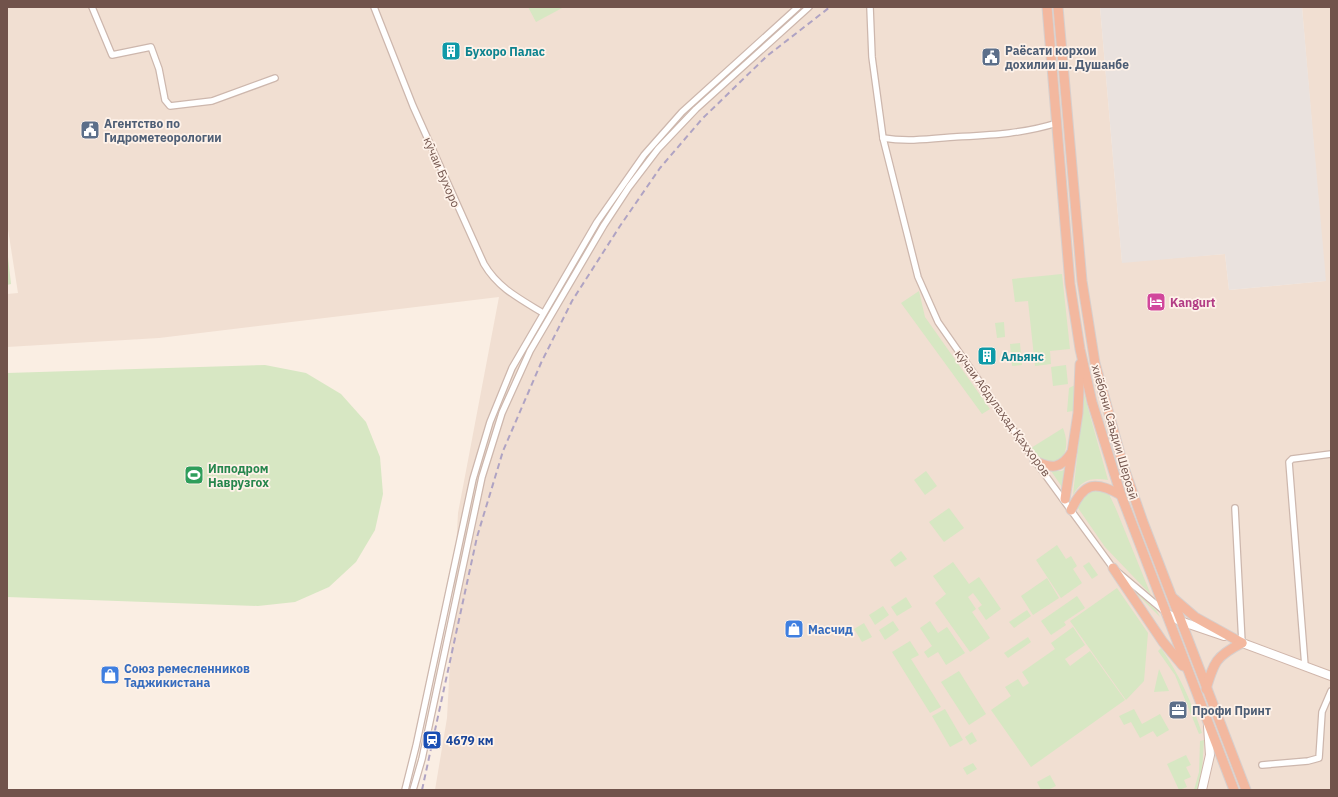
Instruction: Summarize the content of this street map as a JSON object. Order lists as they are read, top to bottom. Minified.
{"streets":{"highway":["хиёбони Саъдии Шерозӣ"],"main road":["кӯчаи Абдулаҳад Қаҳҳоров"],"street":["кӯчаи Бухоро"]},"crossings":[["кӯчаи Абдулаҳад Қаҳҳоров","хиёбони Саъдии Шерозӣ"]],"places":{"building":["Бухоро Палас","Альянс"],"public building":["Раёсати корхои дохилии ш. Душанбе","Агентство по Гидрометеорологии"],"hotel":["Kangurt"],"sports":["Ипподром Наврузгох"],"shop":["Масчид","Союз ремесленников Таджикистана"],"office":["Профи Принт"],"station":["4679 км"]}}
